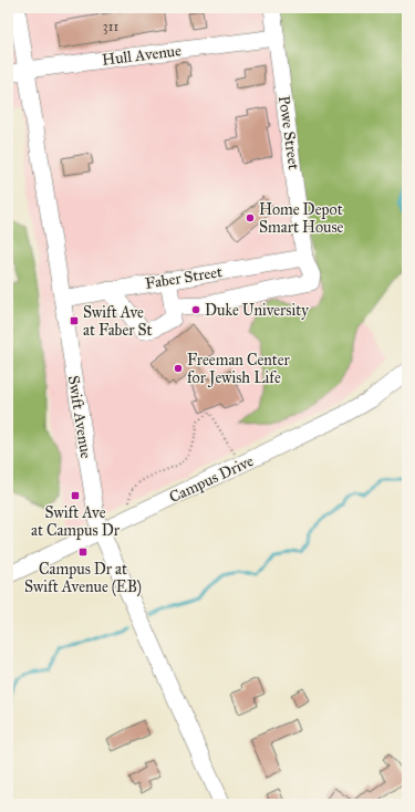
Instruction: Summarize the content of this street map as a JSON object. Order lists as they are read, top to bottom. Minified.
{"streets":{"street":["Hull Avenue","Powe Street","Faber Street","Swift Avenue","Campus Drive"]},"crossings":[["Hull Avenue","Powe Street"],["Hull Avenue","Swift Avenue"],["Powe Street","Faber Street"],["Faber Street","Swift Avenue"],["Swift Avenue","Campus Drive"]],"places":{"other":["Home Depot Smart House","Duke University","Freeman Center for Jewish Life"],"transit":["Swift Ave at Faber St","Swift Ave at Campus Dr","Campus Dr at Swift Avenue (EB)"]},"house_numbers":["311"]}
